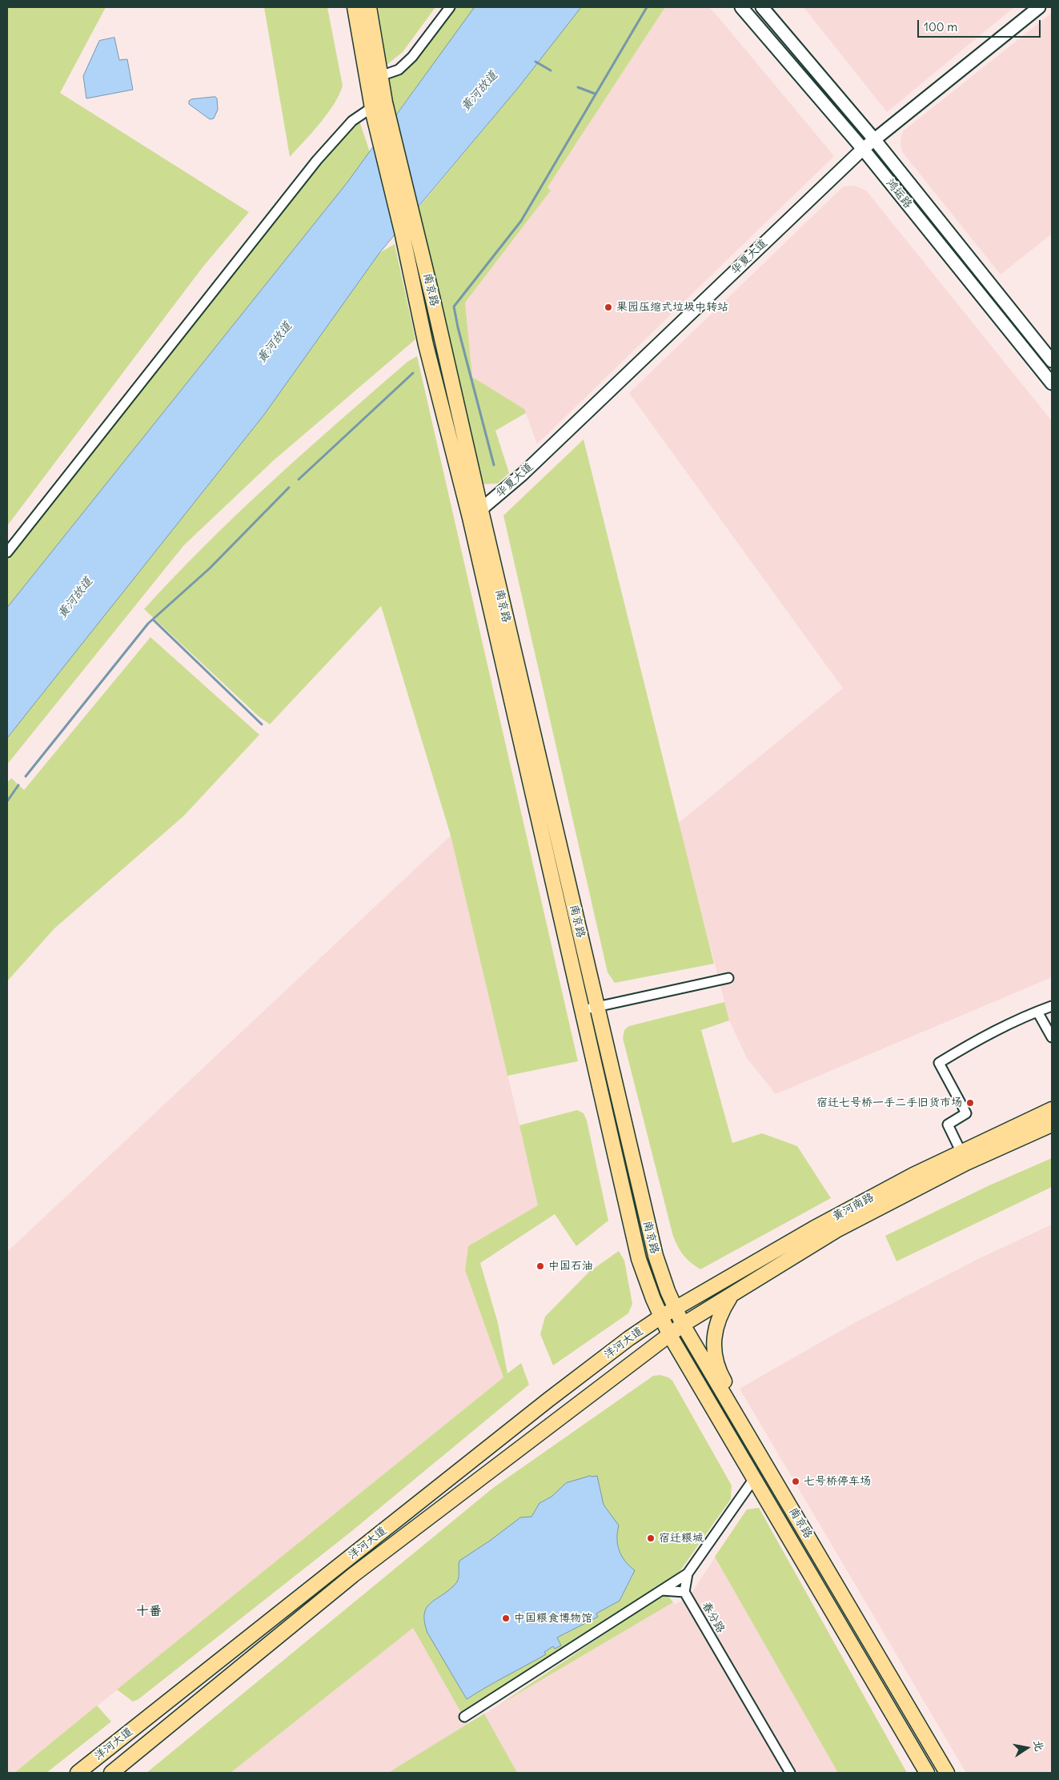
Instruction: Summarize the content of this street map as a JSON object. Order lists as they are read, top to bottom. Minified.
{"streets":{"main road":["南京路","黄河南路","洋河大道"],"street":["鸿运路","华夏大道","春分路"]},"crossings":[["鸿运路","华夏大道"],["华夏大道","南京路"],["南京路","黄河南路"],["南京路","洋河大道"],["黄河南路","洋河大道"]],"districts":["十番"],"water":["黄河故道"],"places":["果园压缩式垃圾中转站","宿迁七号桥一手二手旧货市场","中国石油","七号桥停车场","宿迁粮城","中国粮食博物馆"],"scale_bar":"100 m","north":"right"}
